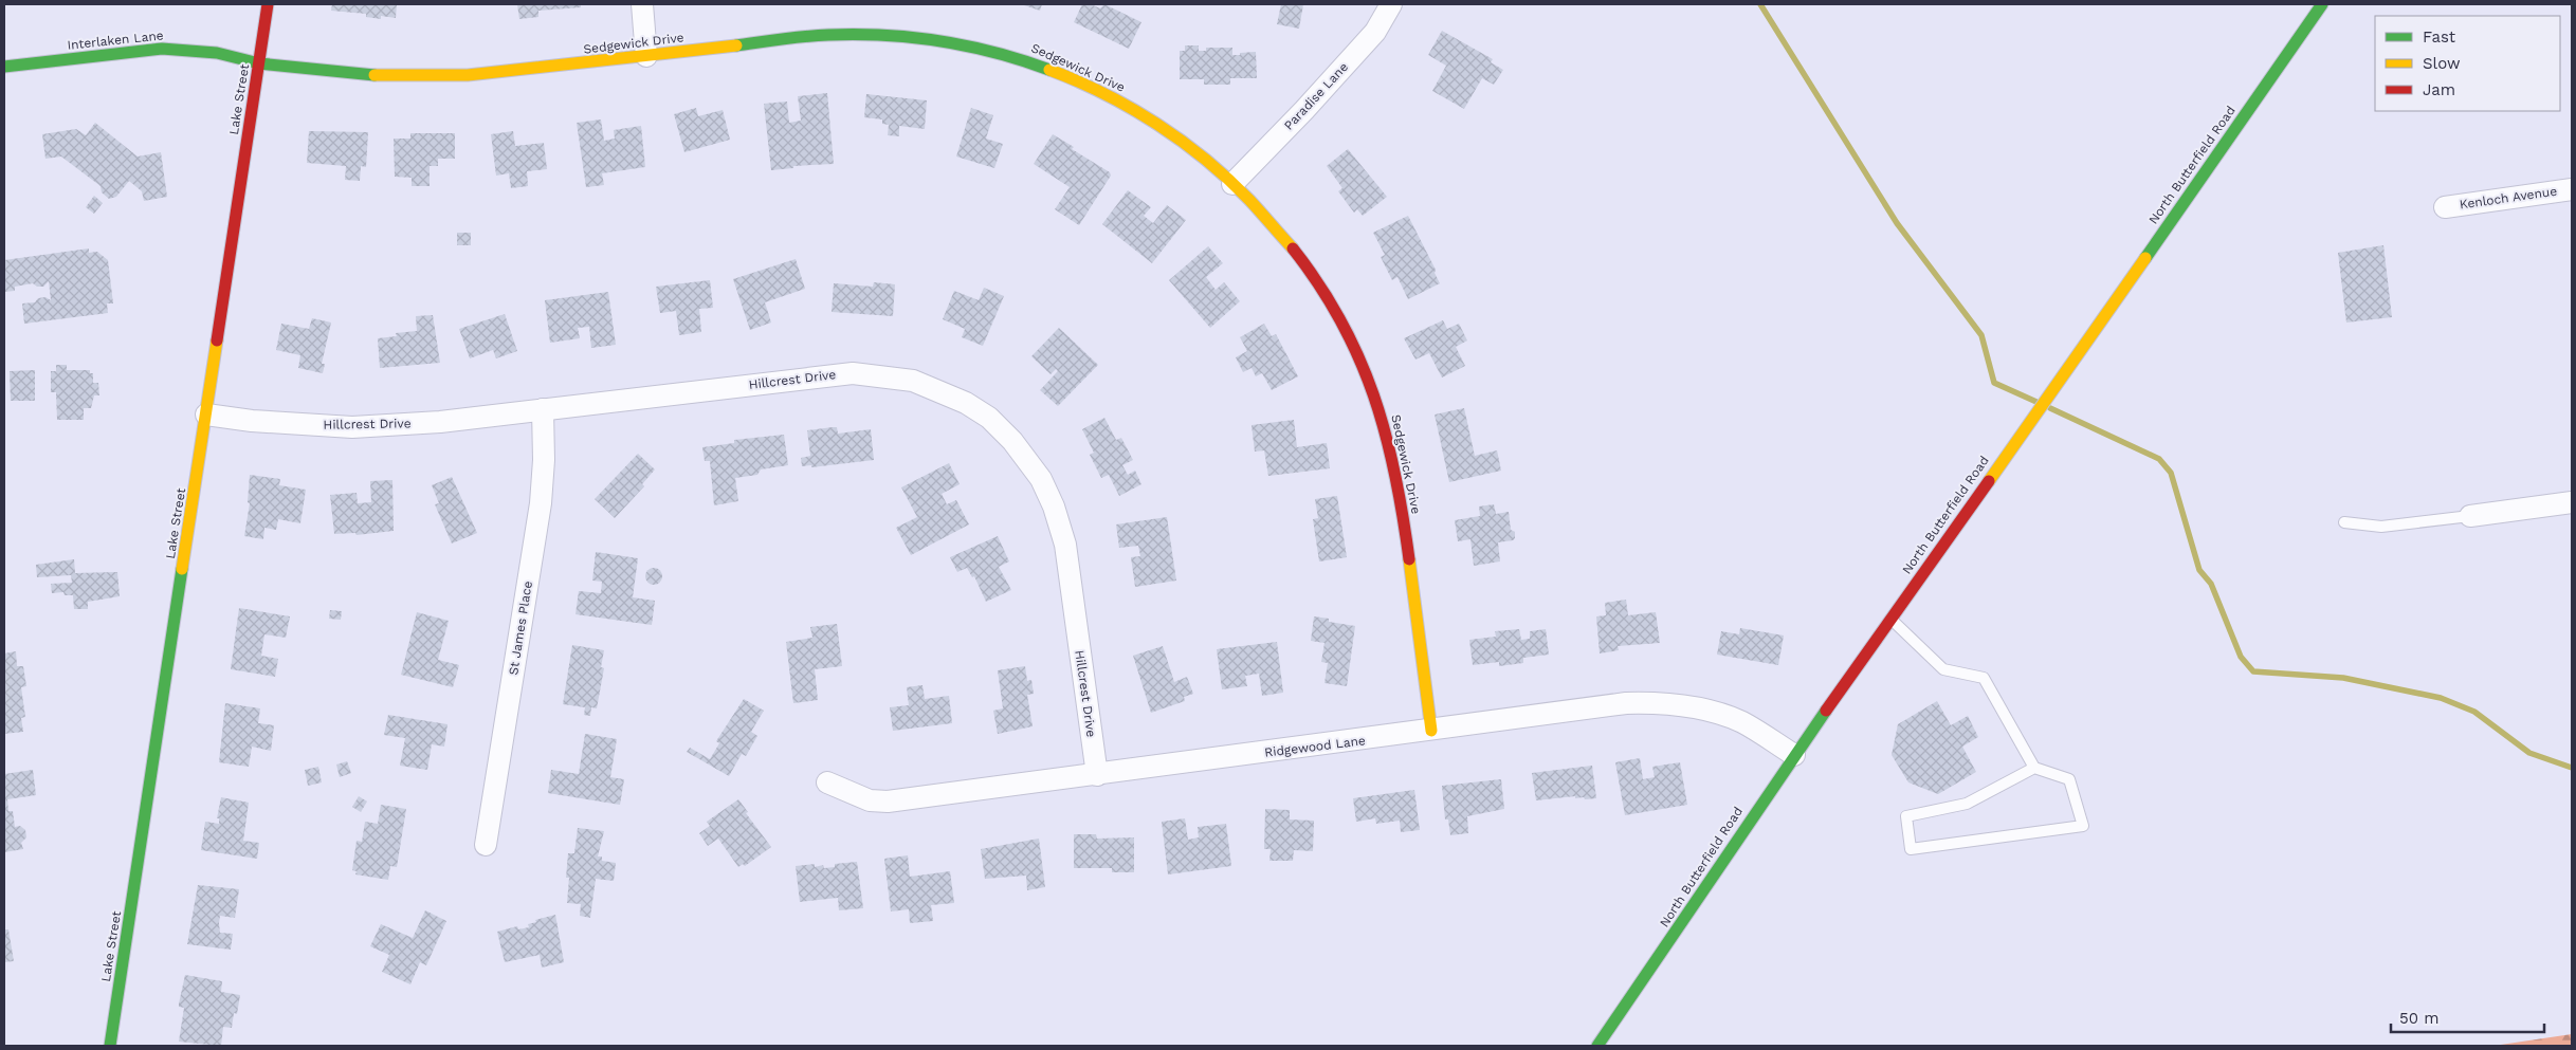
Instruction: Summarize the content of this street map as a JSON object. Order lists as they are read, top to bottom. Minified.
{"streets":{"street":["Interlaken Lane","Sedgewick Drive","Paradise Lane","Lake Street","North Butterfield Road","Kenloch Avenue","Hillcrest Drive","St James Place","Ridgewood Lane"]},"crossings":[["Interlaken Lane","Sedgewick Drive"],["Interlaken Lane","Lake Street"],["Sedgewick Drive","Paradise Lane"],["Sedgewick Drive","Lake Street"],["Sedgewick Drive","Ridgewood Lane"],["Lake Street","Hillcrest Drive"],["North Butterfield Road","Ridgewood Lane"],["Hillcrest Drive","St James Place"],["Hillcrest Drive","Ridgewood Lane"]],"legend":["Fast","Slow","Jam"],"scale_bar":"50 m"}
